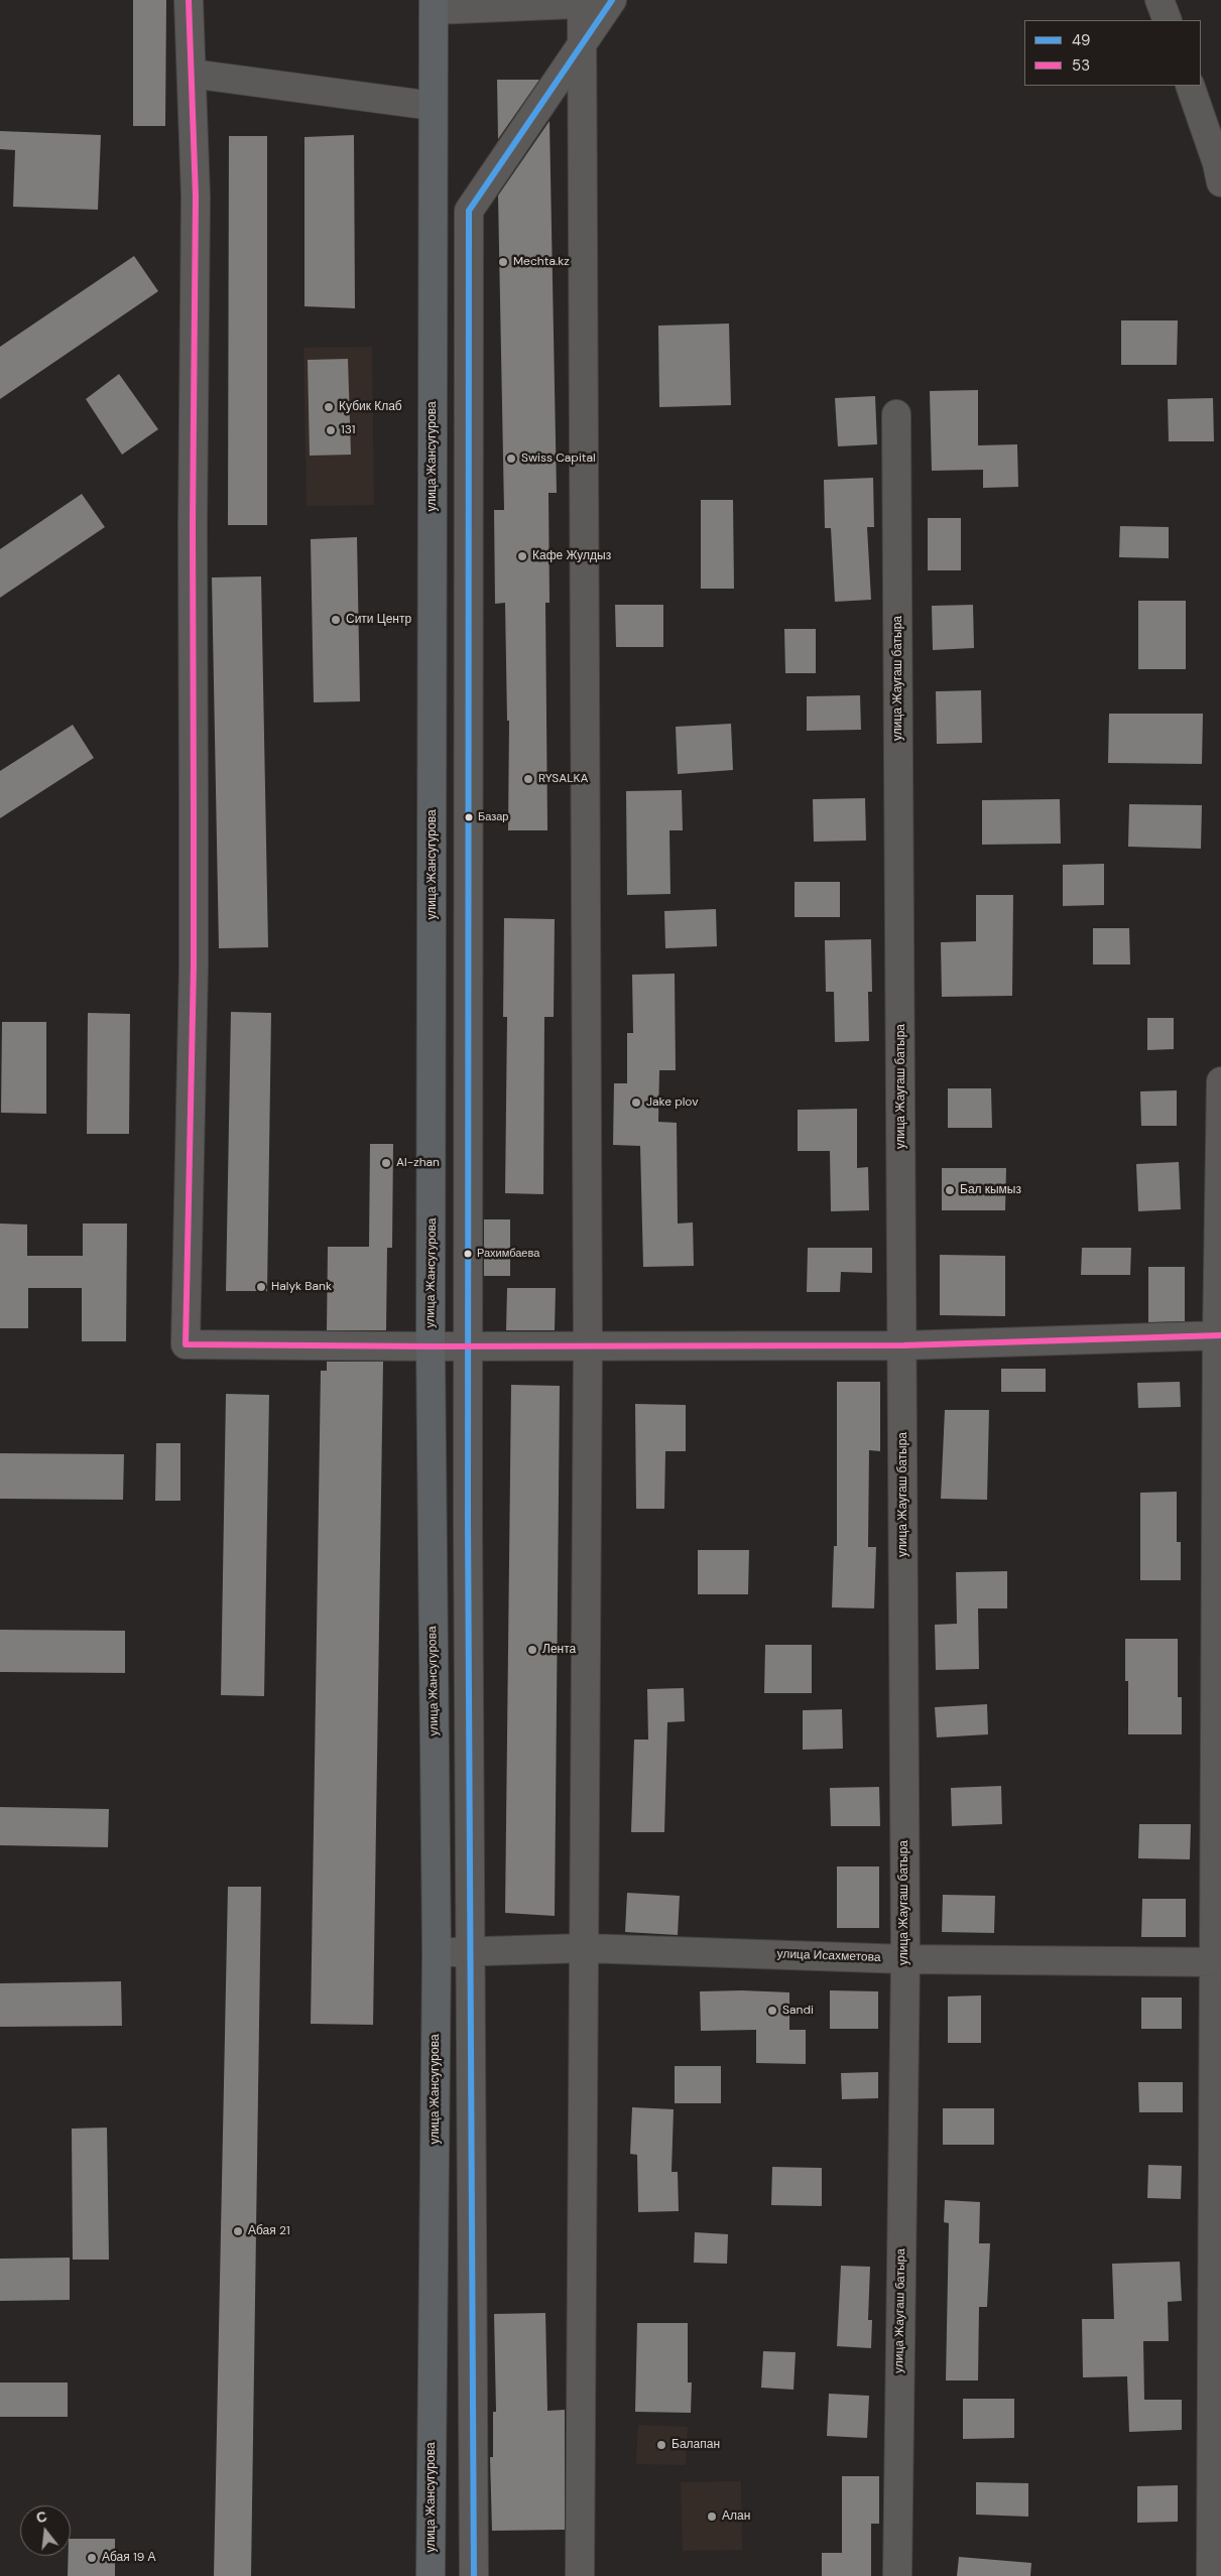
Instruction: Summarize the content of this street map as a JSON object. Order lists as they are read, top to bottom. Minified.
{"streets":{"main road":["улица Жансугурова"],"street":["улица Жаугаш батыра","улица Исахметова"]},"crossings":[["улица Жансугурова","улица Исахметова"],["улица Жаугаш батыра","улица Исахметова"]],"places":["Mechta.kz","Кубик Клаб","131","Swiss Capital","Кафе Жулдыз","Сити Центр","RYSALKA","Базар","Jake plov","Al-zhan","Бал кымыз","Рахимбаева","Halyk Bank","Лента","Sandi","Абая 21","Балапан","Алан","Абая 19 А"],"lines":["transit line 49","transit line 53"],"legend":["49","53"],"north":"top"}
